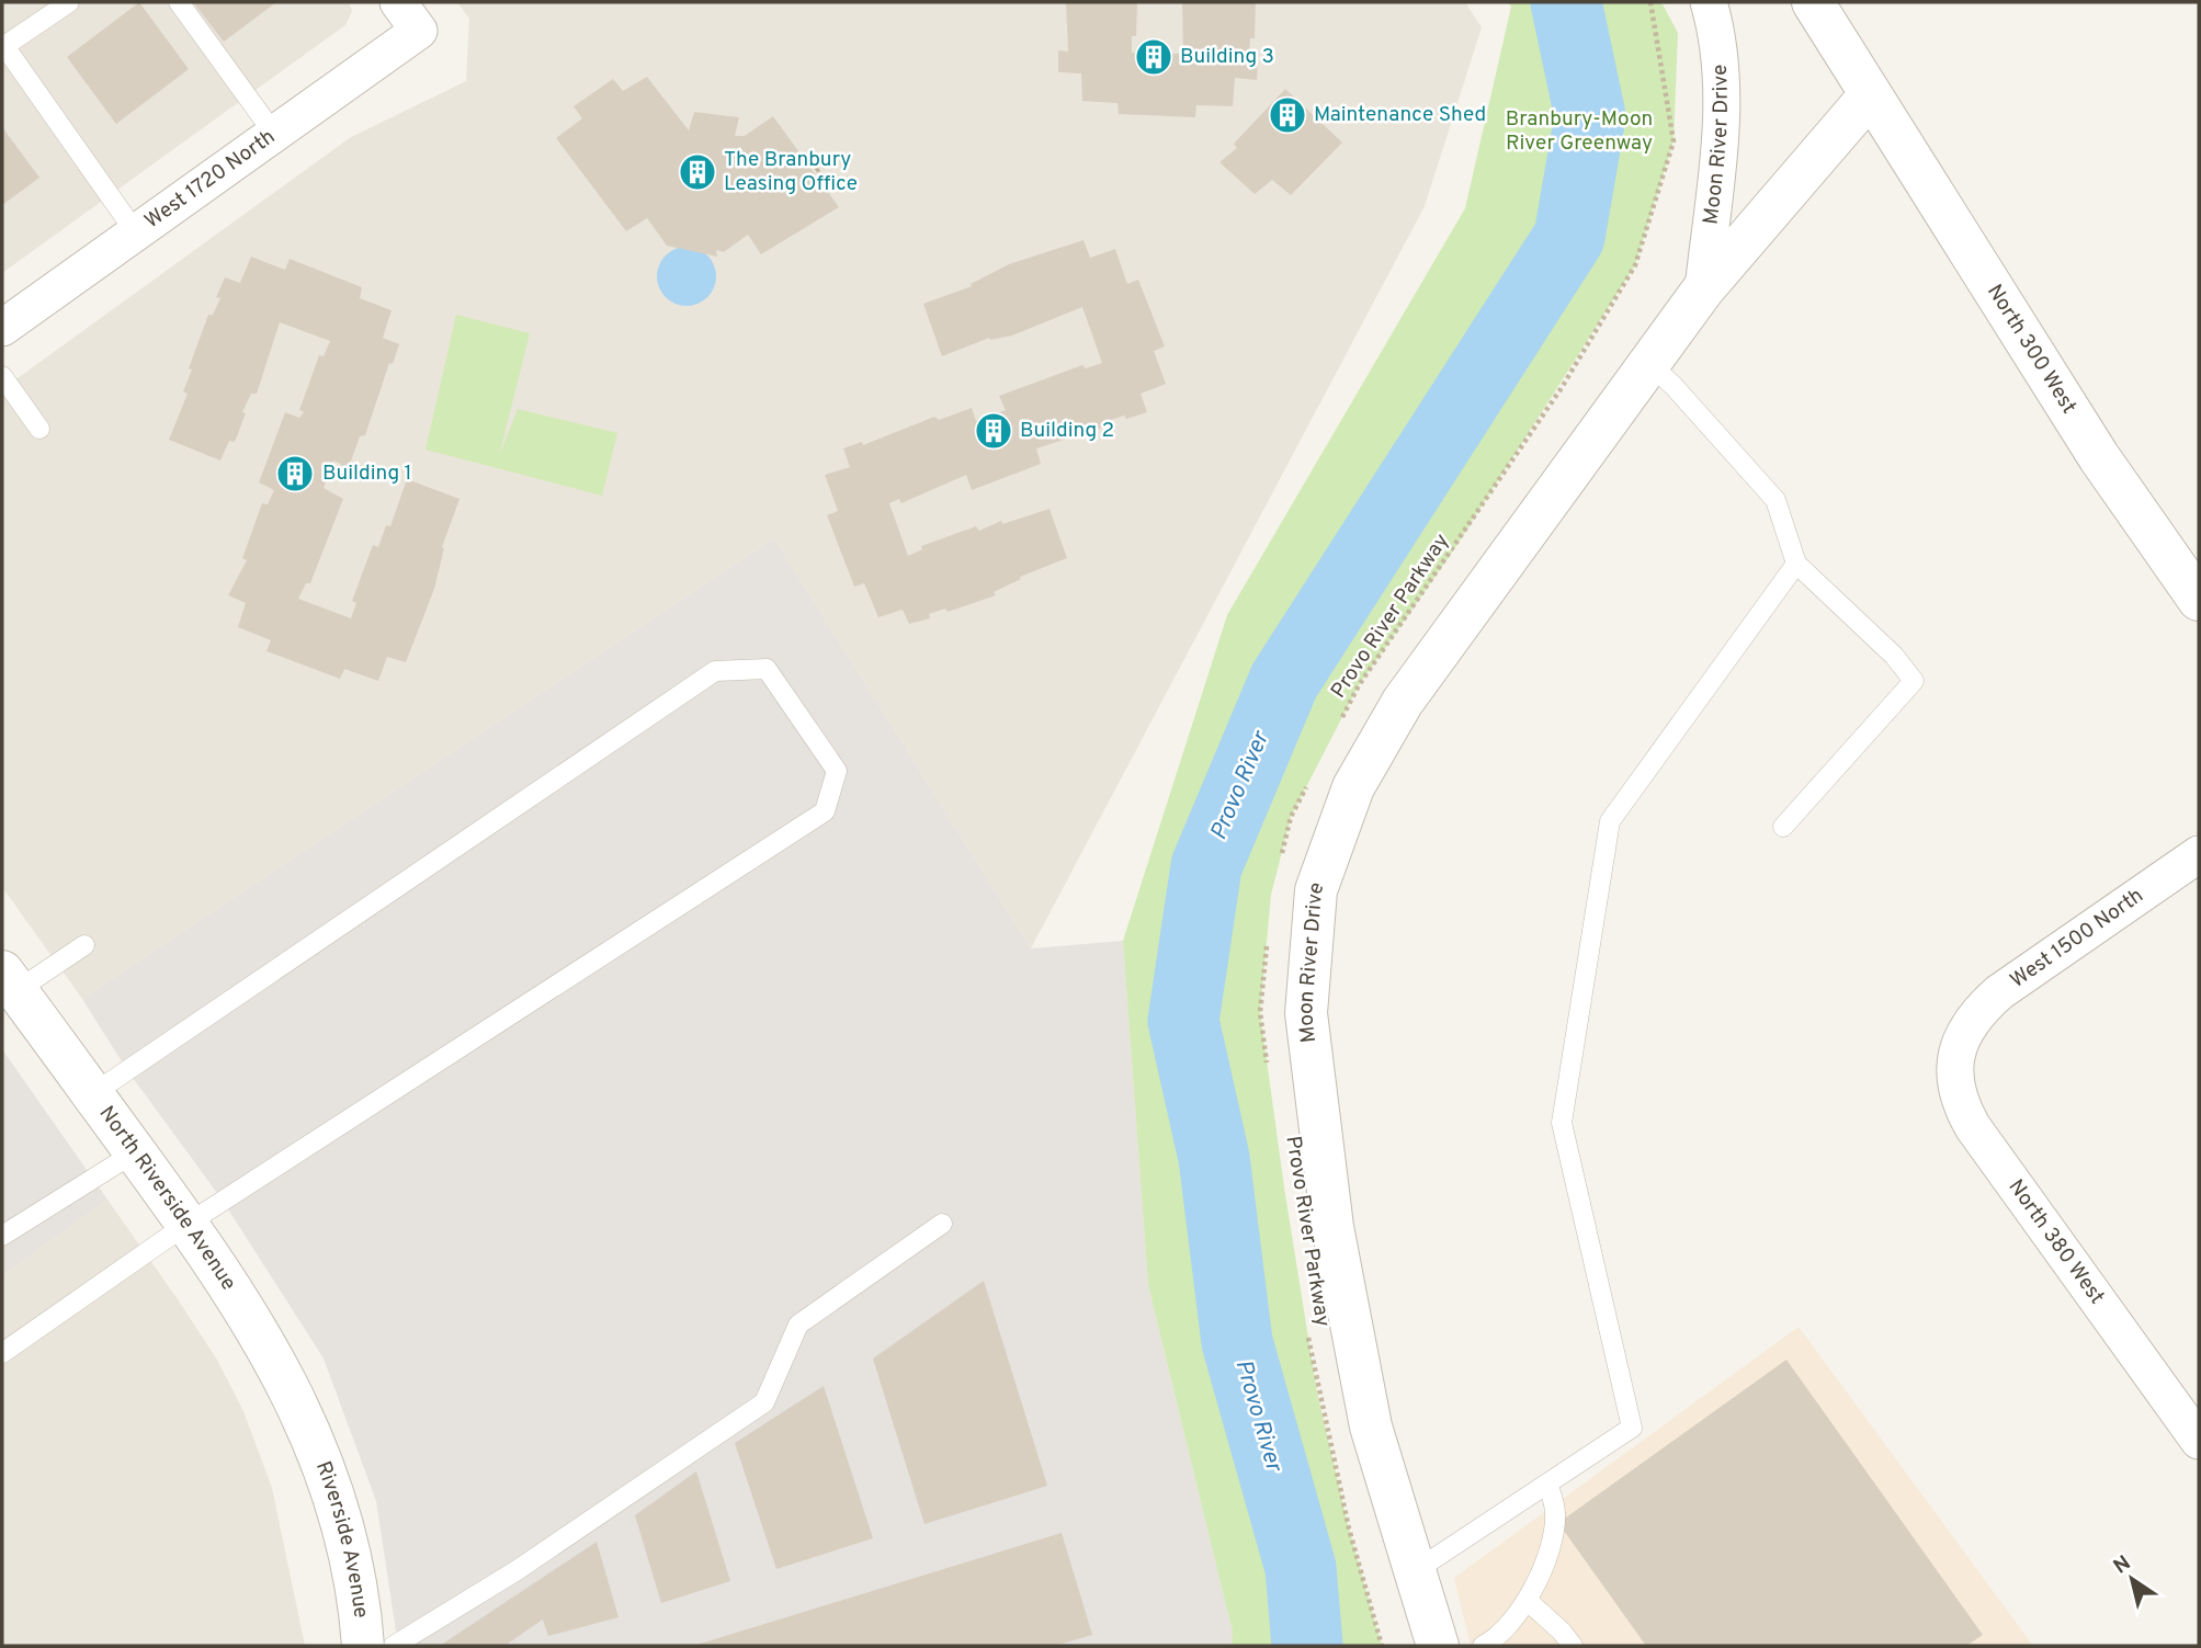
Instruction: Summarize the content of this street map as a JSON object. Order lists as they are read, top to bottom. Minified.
{"streets":{"street":["Moon River Drive","West 1720 North","North 300 West","West 1500 North","North Riverside Avenue","North 380 West","Riverside Avenue"],"path":["Provo River Parkway"]},"crossings":[["West 1500 North","North 380 West"],["North Riverside Avenue","Riverside Avenue"]],"water":["Provo River"],"parks":["Branbury-Moon River Greenway"],"places":{"building":["Building 3","Maintenance Shed","The Branbury Leasing Office","Building 2","Building 1"]},"north":"top left"}
